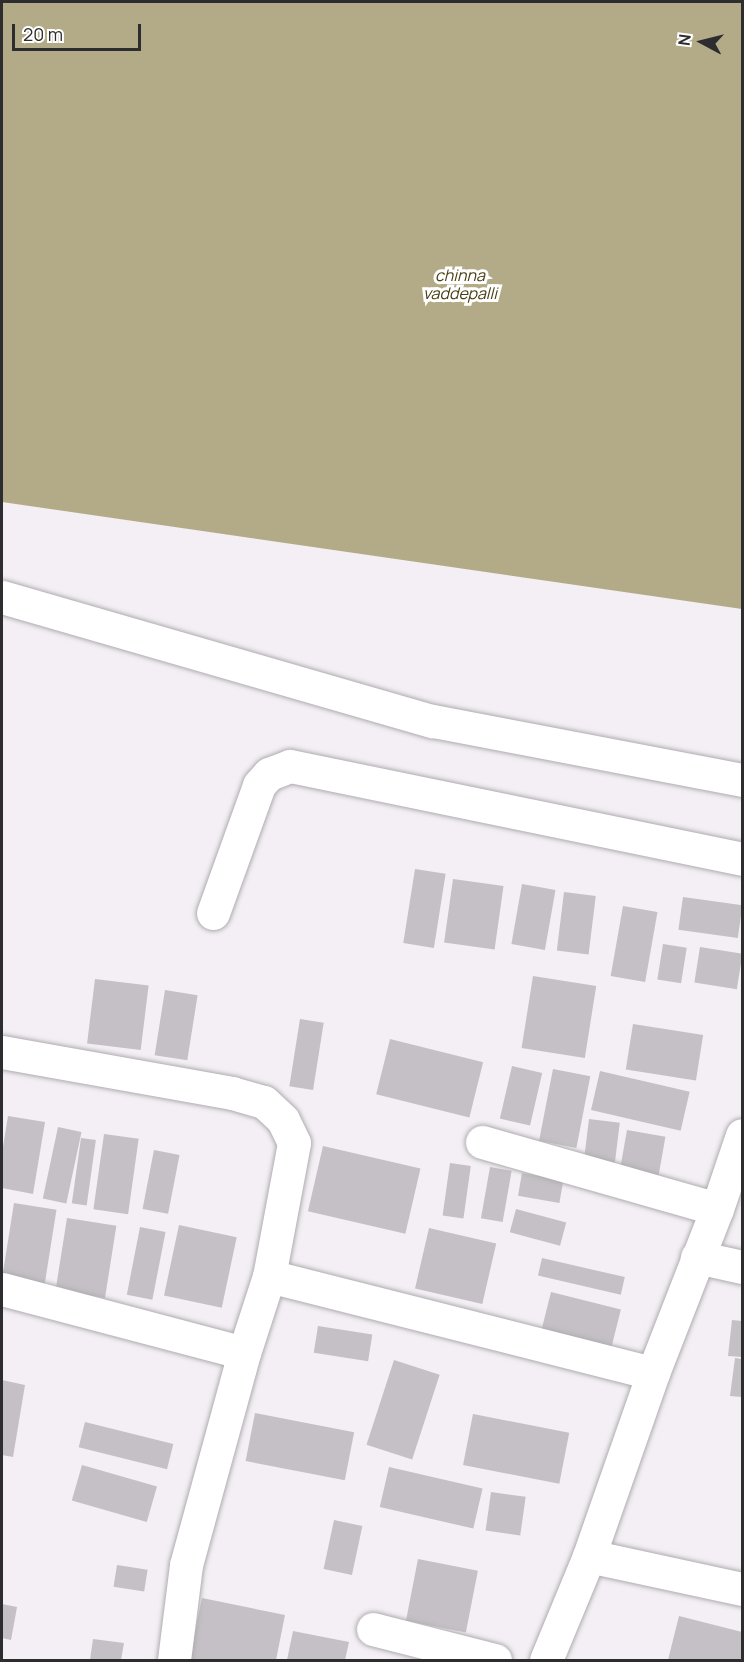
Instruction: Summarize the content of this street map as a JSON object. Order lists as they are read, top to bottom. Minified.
{"water":["chinna vaddepalli"],"scale_bar":"20 m","north":"left"}
